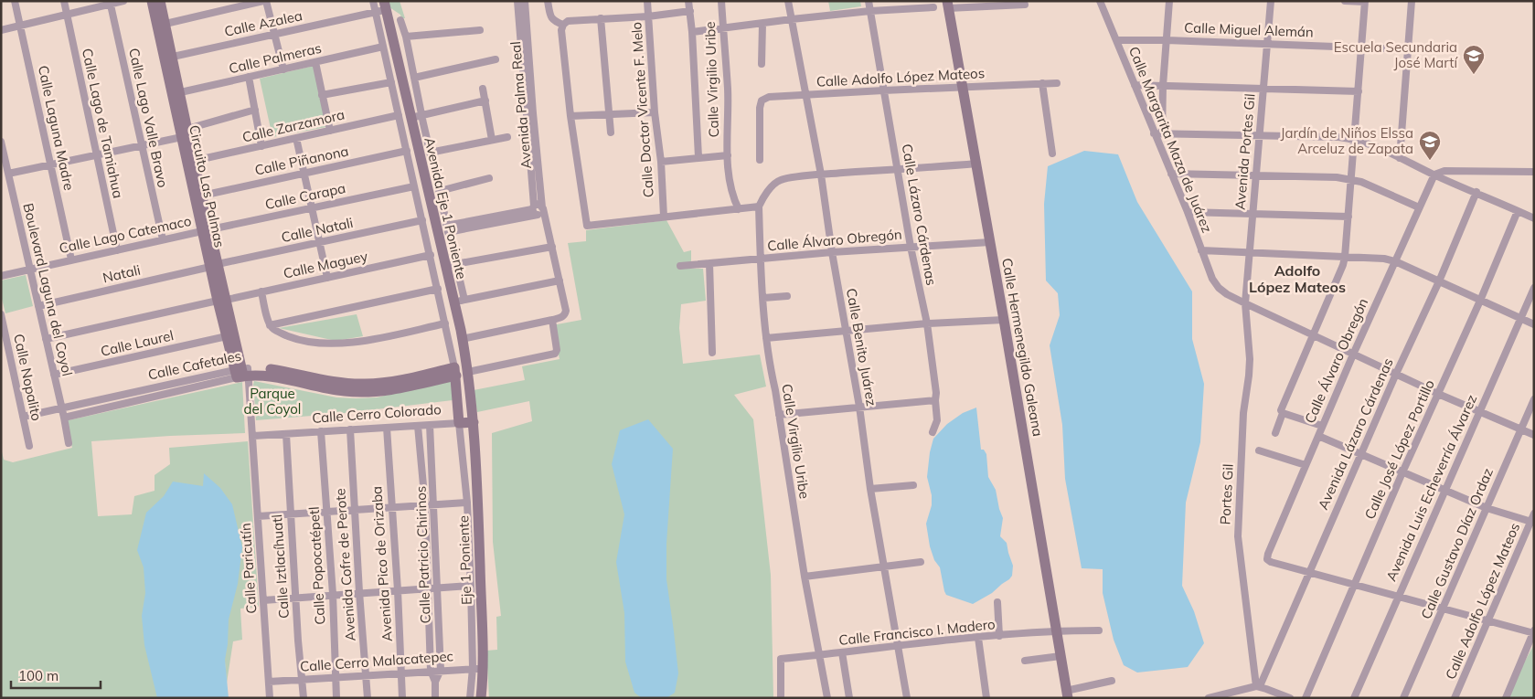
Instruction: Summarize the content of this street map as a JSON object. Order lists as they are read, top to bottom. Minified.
{"streets":{"street":["Calle Azalea","Calle Miguel Alemán","Calle Palmeras","Calle Adolfo López Mateos","Calle Virgilio Uribe","Avenida Palma Real","Calle Doctor Vicente F. Melo","Calle Lago Valle Bravo","Calle Lago de Tamiahua","Calle Zarzamora","Calle Laguna Madre","Calle Margarita Maza de Juárez","Avenida Portes Gil","Calle Piñanona","Circuito Las Palmas","Calle Carapa","Avenida Eje 1 Poniente","Calle Lázaro Cárdenas","Calle Natali","Calle Lago Catemaco","Calle Álvaro Obregón","Calle Maguey","Natali","Boulevard Laguna del Coyol","Calle Laurel","Calle Benito Juárez","Calle Hermenegildo Galeana","Calle Cafetales","Calle Nopalito","Calle Cerro Colorado","Avenida Lázaro Cárdenas","Calle José López Portillo","Avenida Luis Echeverría Álvarez","Portes Gil","Calle Gustavo Díaz Ordaz","Calle Patricio Chirinos","Eje 1 Poniente","Avenida Pico de Orizaba","Avenida Cofre de Perote","Calle Popocatépetl","Calle Iztlacíhuatl","Calle Paricutín","Calle Francisco I. Madero","Calle Cerro Malacatepec"]},"crossings":[["Calle Azalea","Circuito Las Palmas"],["Calle Azalea","Avenida Eje 1 Poniente"],["Calle Miguel Alemán","Calle Margarita Maza de Juárez"],["Calle Miguel Alemán","Avenida Portes Gil"],["Calle Palmeras","Circuito Las Palmas"],["Calle Palmeras","Avenida Eje 1 Poniente"],["Calle Adolfo López Mateos","Calle Lázaro Cárdenas"],["Calle Adolfo López Mateos","Calle Benito Juárez"],["Calle Adolfo López Mateos","Calle Hermenegildo Galeana"],["Calle Virgilio Uribe","Calle Álvaro Obregón"],["Calle Virgilio Uribe","Calle Francisco I. Madero"],["Calle Lago Valle Bravo","Calle Lago Catemaco"],["Calle Lago de Tamiahua","Calle Lago Catemaco"],["Calle Zarzamora","Circuito Las Palmas"],["Calle Zarzamora","Avenida Eje 1 Poniente"],["Calle Laguna Madre","Calle Lago Catemaco"],["Calle Margarita Maza de Juárez","Avenida Portes Gil"],["Calle Margarita Maza de Juárez","Portes Gil"],["Avenida Portes Gil","Portes Gil"],["Calle Piñanona","Circuito Las Palmas"],["Calle Piñanona","Avenida Eje 1 Poniente"],["Circuito Las Palmas","Calle Carapa"],["Circuito Las Palmas","Calle Natali"],["Circuito Las Palmas","Calle Lago Catemaco"],["Circuito Las Palmas","Calle Maguey"],["Circuito Las Palmas","Natali"],["Circuito Las Palmas","Calle Laurel"],["Circuito Las Palmas","Calle Cafetales"],["Circuito Las Palmas","Calle Paricutín"],["Calle Carapa","Avenida Eje 1 Poniente"],["Calle Carapa","Calle Lago Catemaco"],["Avenida Eje 1 Poniente","Calle Natali"],["Avenida Eje 1 Poniente","Calle Maguey"],["Avenida Eje 1 Poniente","Calle Cafetales"],["Avenida Eje 1 Poniente","Calle Cerro Colorado"],["Avenida Eje 1 Poniente","Eje 1 Poniente"],["Calle Lázaro Cárdenas","Calle Álvaro Obregón"],["Calle Natali","Natali"],["Calle Lago Catemaco","Boulevard Laguna del Coyol"],["Calle Álvaro Obregón","Calle Benito Juárez"],["Calle Álvaro Obregón","Calle Hermenegildo Galeana"],["Calle Álvaro Obregón","Avenida Lázaro Cárdenas"],["Calle Maguey","Boulevard Laguna del Coyol"],["Natali","Boulevard Laguna del Coyol"],["Boulevard Laguna del Coyol","Calle Laurel"],["Boulevard Laguna del Coyol","Calle Cafetales"],["Calle Benito Juárez","Calle Francisco I. Madero"],["Calle Hermenegildo Galeana","Calle Francisco I. Madero"],["Calle Cafetales","Calle Nopalito"],["Calle Cafetales","Calle Paricutín"],["Calle Cerro Colorado","Calle Patricio Chirinos"],["Calle Cerro Colorado","Eje 1 Poniente"],["Calle Cerro Colorado","Avenida Pico de Orizaba"],["Calle Cerro Colorado","Avenida Cofre de Perote"],["Calle Cerro Colorado","Calle Popocatépetl"],["Calle Cerro Colorado","Calle Iztlacíhuatl"],["Calle Cerro Colorado","Calle Paricutín"],["Avenida Lázaro Cárdenas","Portes Gil"],["Calle Patricio Chirinos","Calle Cerro Malacatepec"],["Eje 1 Poniente","Calle Cerro Malacatepec"],["Avenida Pico de Orizaba","Calle Cerro Malacatepec"],["Avenida Cofre de Perote","Calle Cerro Malacatepec"],["Calle Popocatépetl","Calle Cerro Malacatepec"],["Calle Iztlacíhuatl","Calle Cerro Malacatepec"],["Calle Paricutín","Calle Cerro Malacatepec"]],"districts":["Adolfo López Mateos"],"parks":["Parque del Coyol"],"places":{"school or university":["Escuela Secundaria José Martí","Jardín de Niños Elssa Arceluz de Zapata"]},"scale_bar":"100 m"}
